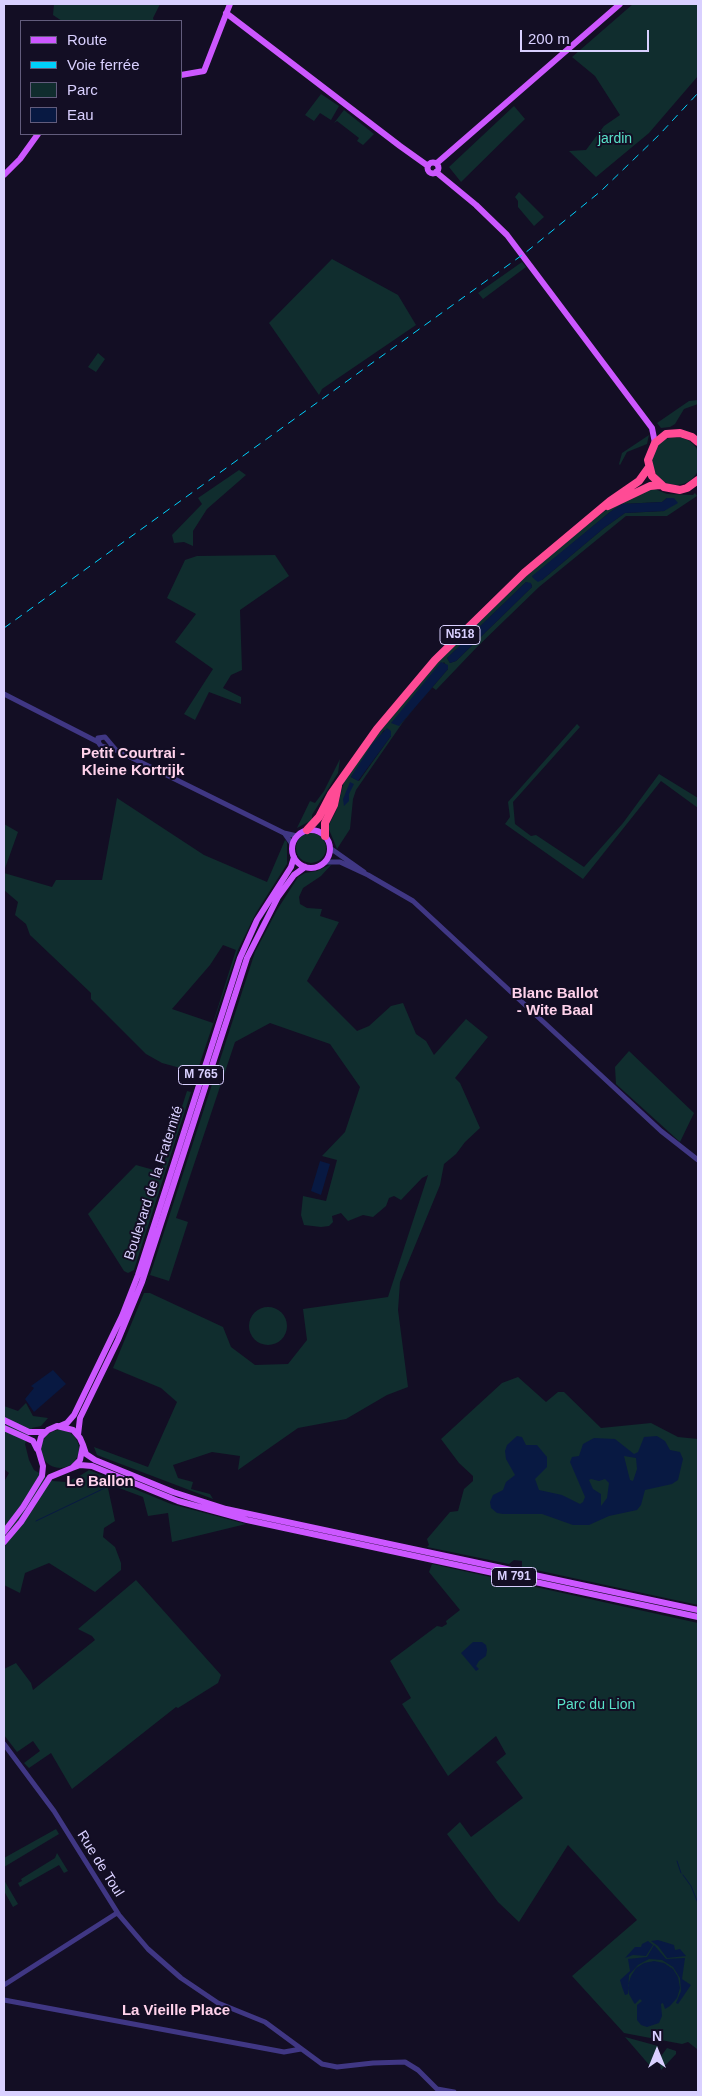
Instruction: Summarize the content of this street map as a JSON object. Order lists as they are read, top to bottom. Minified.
{"streets":{"highway":["N518"],"main road":["M 765","Boulevard de la Fraternité","M 791"],"street":["Rue de Toul"]},"crossings":[["Boulevard de la Fraternité","M 791"]],"districts":["Petit Courtrai - Kleine Kortrijk","Blanc Ballot - Wite Baal","Le Ballon","La Vieille Place"],"parks":["jardin","Parc du Lion"],"legend":["Route","Voie ferrée","Parc","Eau"],"scale_bar":"200 m","north":"top"}
